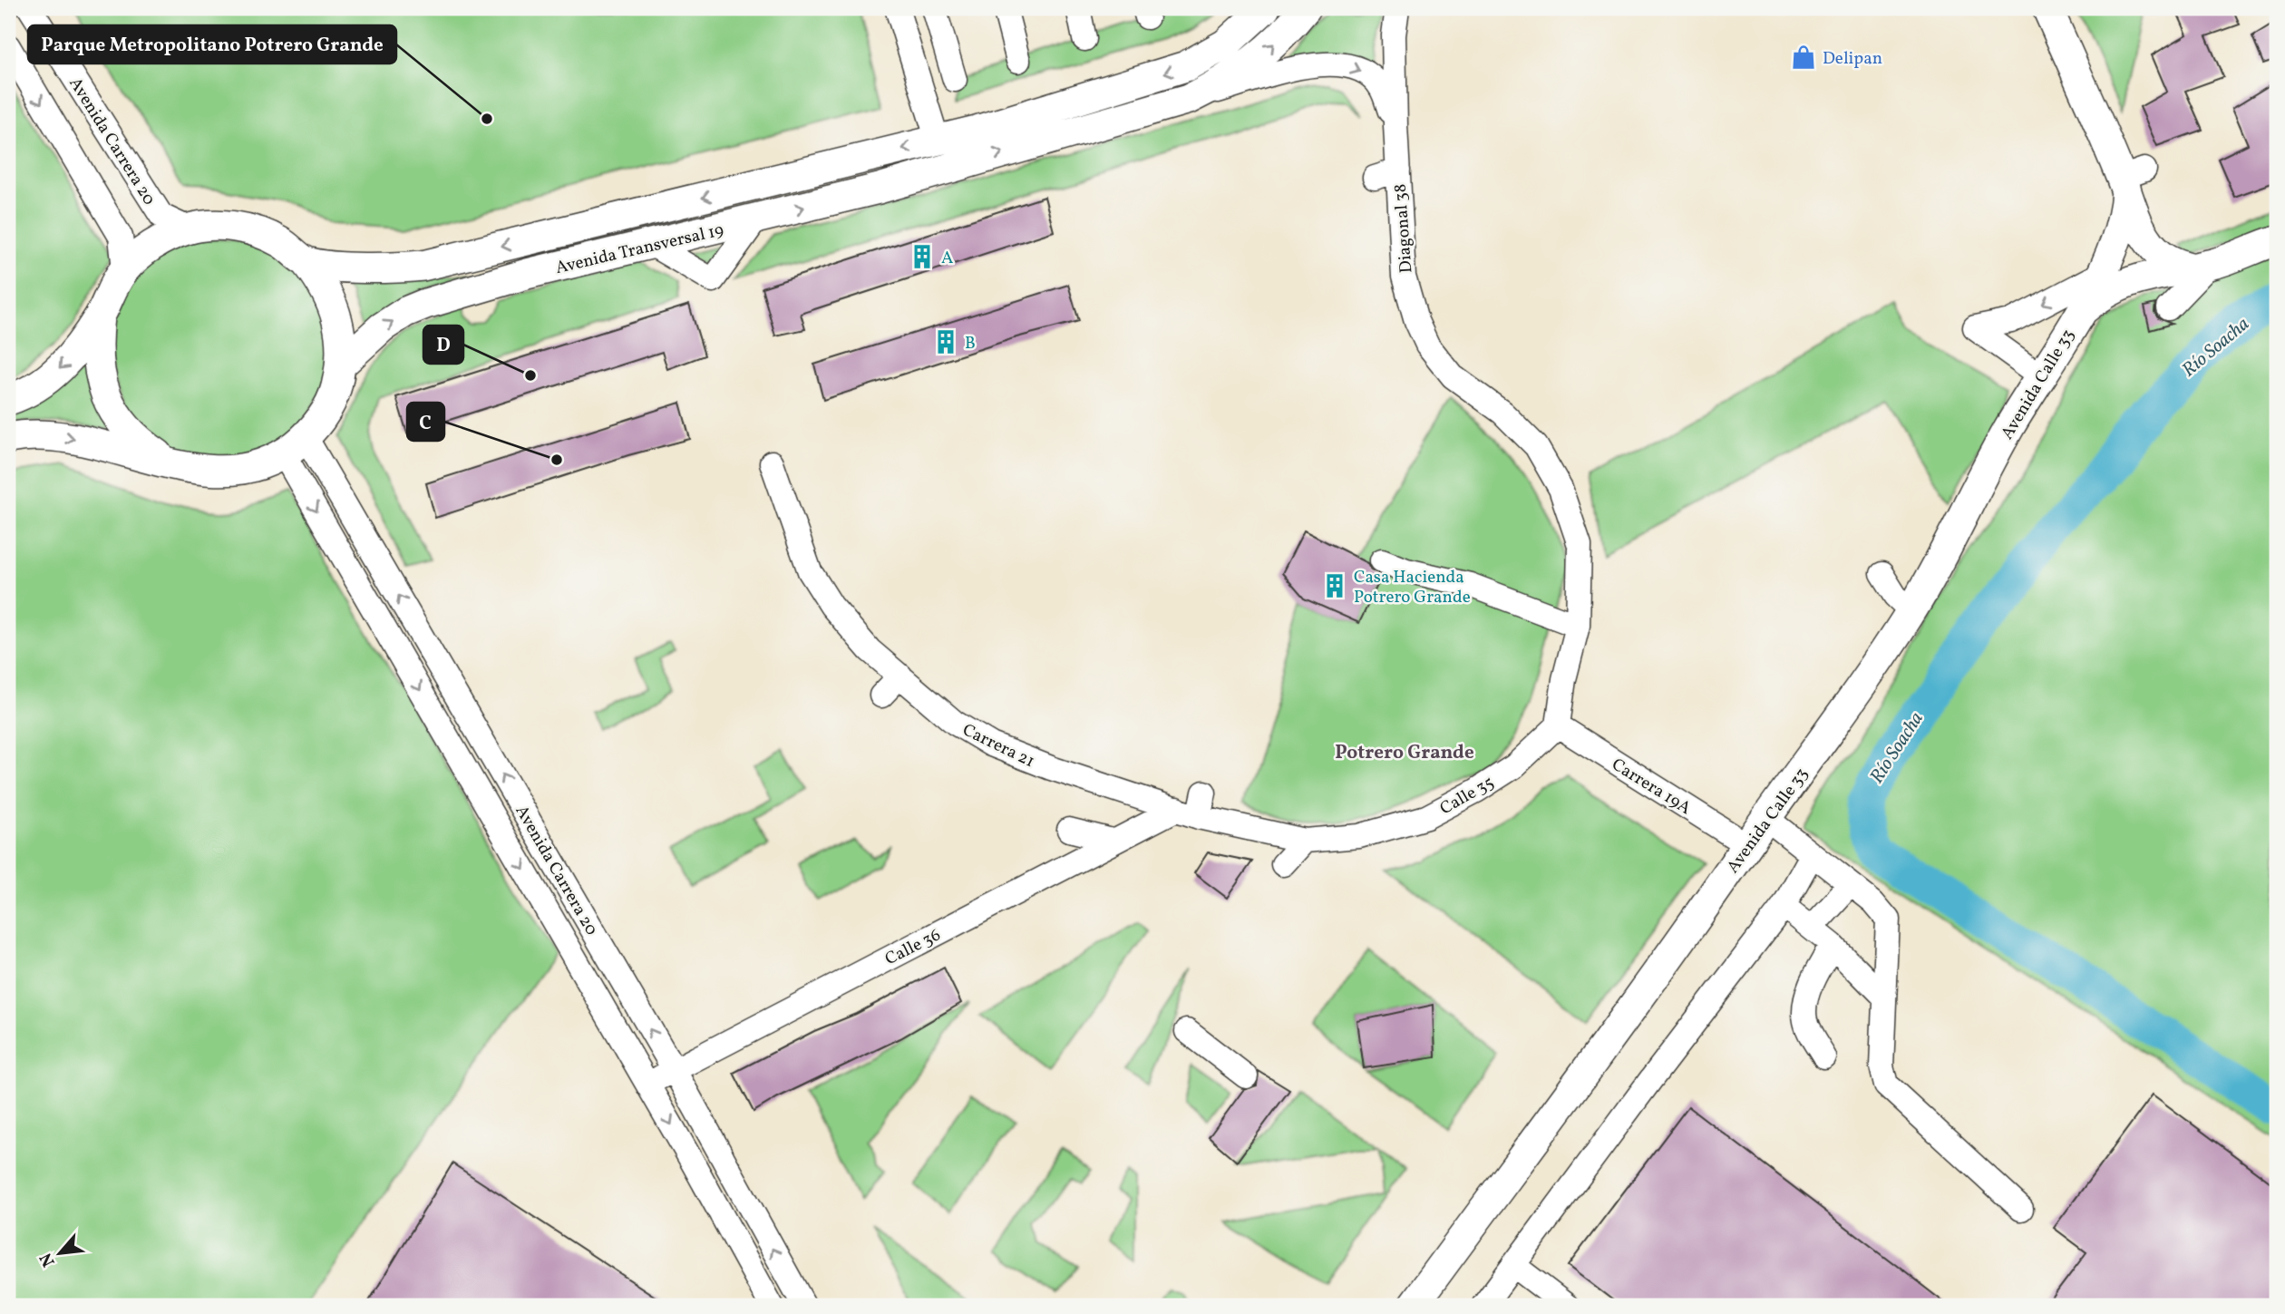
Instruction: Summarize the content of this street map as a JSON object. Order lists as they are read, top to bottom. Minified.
{"streets":{"main road":["Avenida Transversal 19","Avenida Calle 33"],"street":["Avenida Carrera 20","Diagonal 38","Carrera 21","Carrera 19A","Calle 35","Calle 36"]},"crossings":[["Avenida Carrera 20","Calle 36"],["Diagonal 38","Avenida Transversal 19"],["Diagonal 38","Carrera 19A"],["Diagonal 38","Calle 35"],["Avenida Calle 33","Carrera 19A"],["Carrera 21","Calle 35"],["Carrera 21","Calle 36"],["Carrera 19A","Calle 35"]],"districts":["Potrero Grande"],"water":["Río Soacha"],"places":{"shop":["Delipan"],"other":["Parque Metropolitano Potrero Grande","D","C"],"building":["A","B","Casa Hacienda Potrero Grande"]},"north":"bottom left"}
